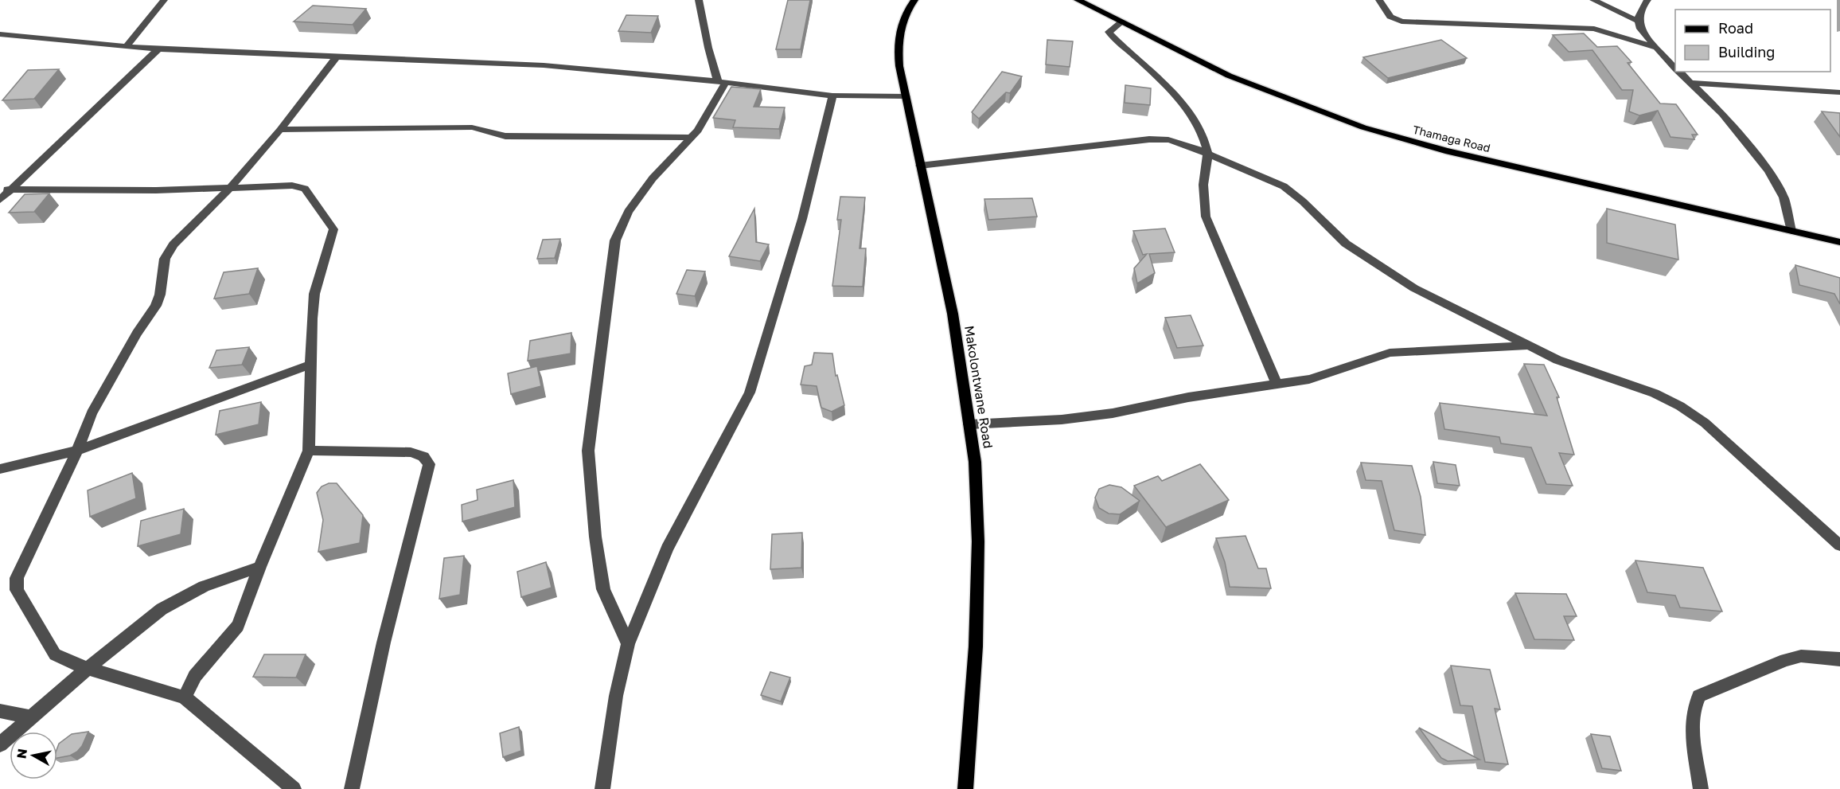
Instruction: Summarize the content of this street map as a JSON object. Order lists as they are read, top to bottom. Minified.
{"streets":{"main road":["Thamaga Road","Makolontwane Road"]},"legend":["Road","Building"],"north":"left"}
